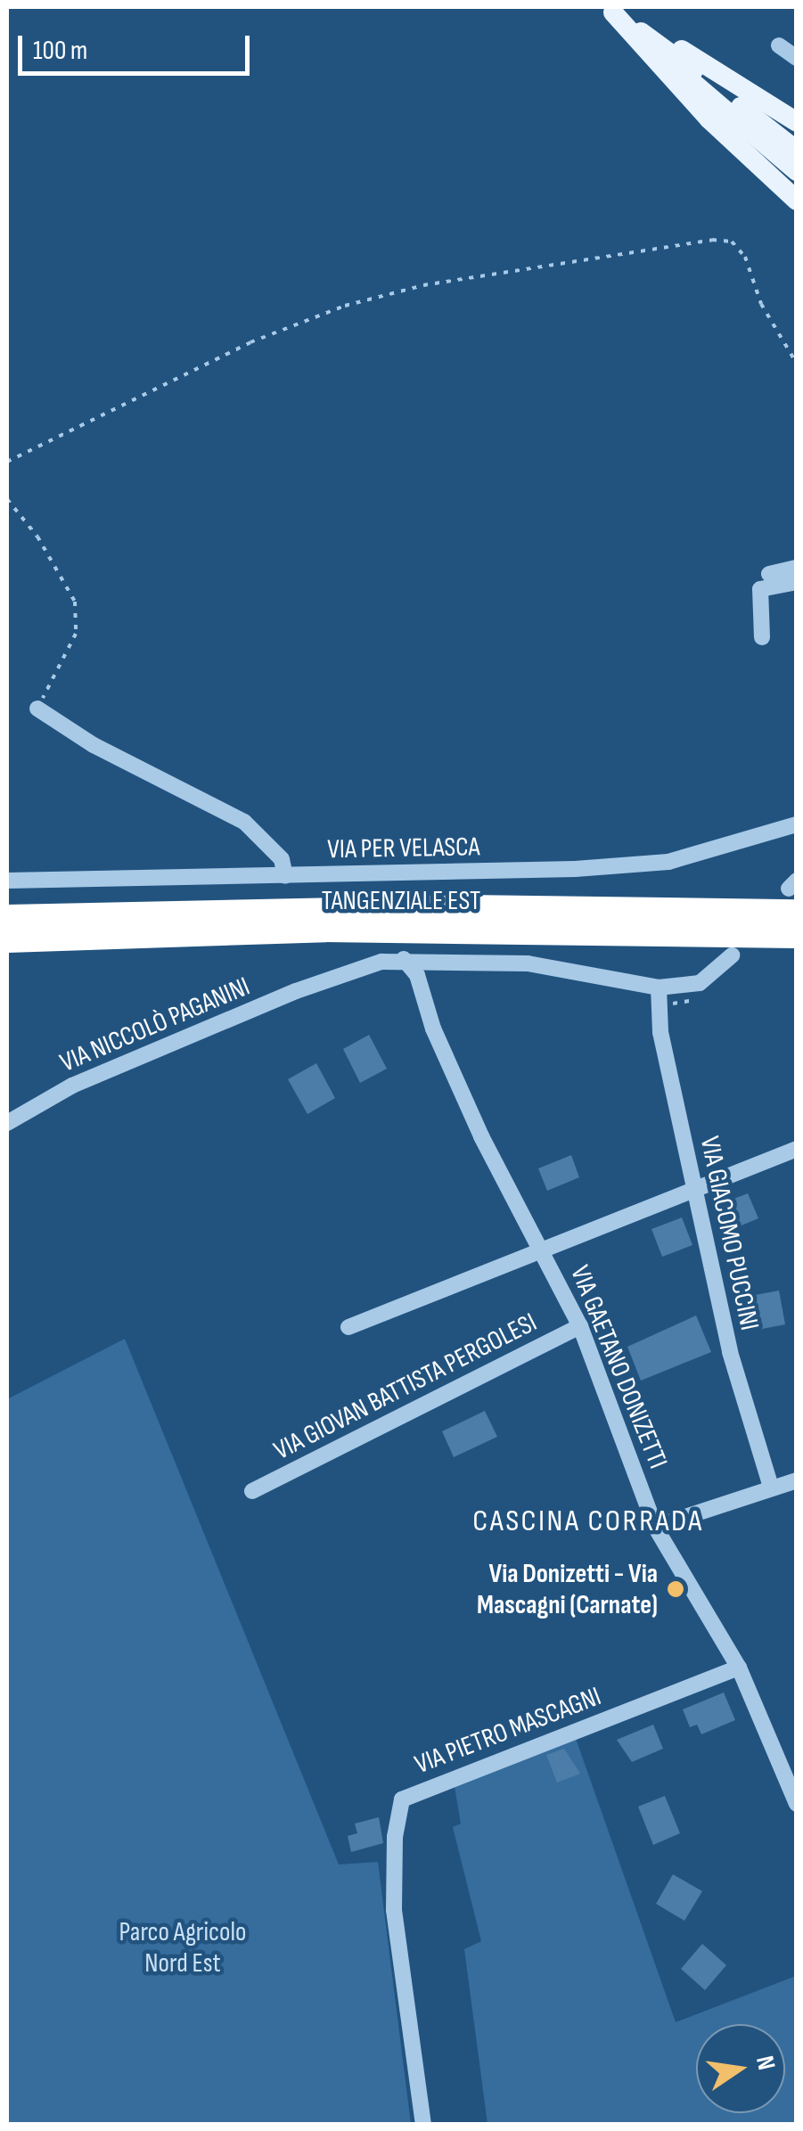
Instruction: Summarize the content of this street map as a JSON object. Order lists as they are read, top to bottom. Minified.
{"streets":{"highway":["TANGENZIALE EST"],"street":["VIA PER VELASCA","VIA NICCOLÒ PAGANINI","VIA GIACOMO PUCCINI","VIA GAETANO DONIZETTI","VIA GIOVAN BATTISTA PERGOLESI","VIA PIETRO MASCAGNI"]},"crossings":[["VIA NICCOLÒ PAGANINI","VIA GIACOMO PUCCINI"],["VIA NICCOLÒ PAGANINI","VIA GAETANO DONIZETTI"],["VIA GAETANO DONIZETTI","VIA GIOVAN BATTISTA PERGOLESI"],["VIA GAETANO DONIZETTI","VIA PIETRO MASCAGNI"]],"districts":["CASCINA CORRADA"],"parks":["Parco Agricolo Nord Est"],"places":["Via Donizetti - Via Mascagni (Carnate)"],"scale_bar":"100 m","north":"right"}
